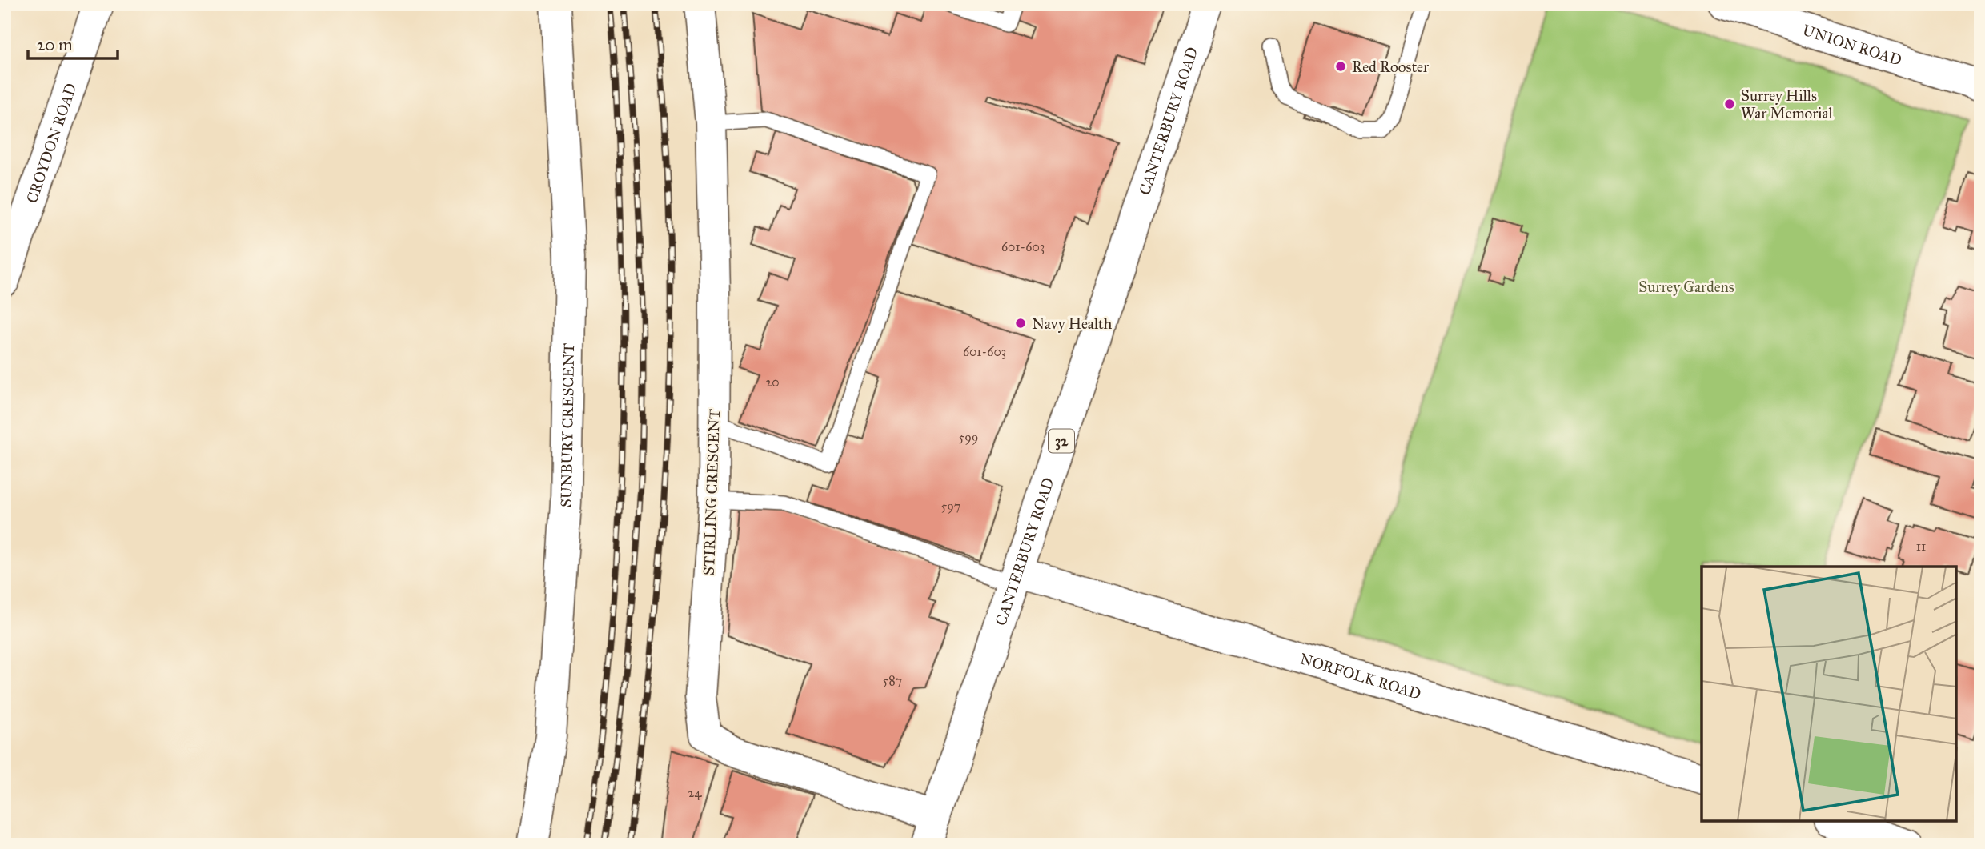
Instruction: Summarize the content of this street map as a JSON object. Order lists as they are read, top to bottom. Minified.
{"streets":{"street":["UNION ROAD","CANTERBURY ROAD","CROYDON ROAD","SUNBURY CRESCENT","32","STIRLING CRESCENT","NORFOLK ROAD"]},"crossings":[["CANTERBURY ROAD","STIRLING CRESCENT"],["CANTERBURY ROAD","NORFOLK ROAD"]],"parks":["Surrey Gardens"],"places":["Red Rooster","Surrey Hills War Memorial","Navy Health"],"house_numbers":["601-603","601-603","20","599","597","11","587","24"],"scale_bar":"20 m"}
